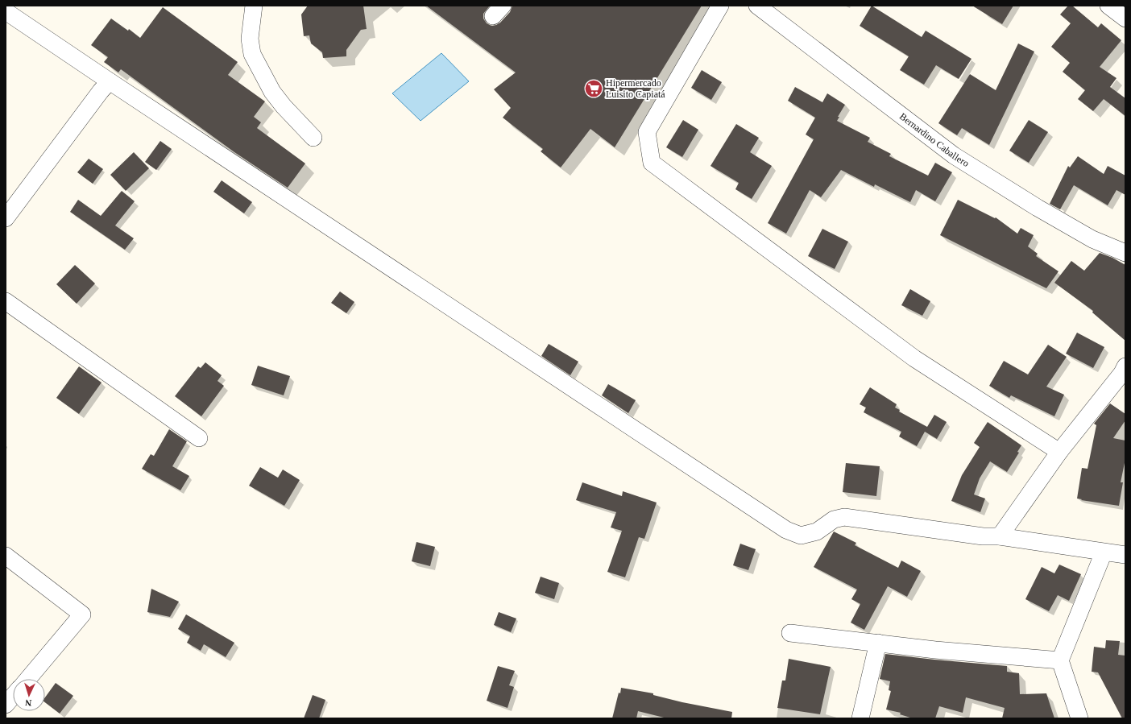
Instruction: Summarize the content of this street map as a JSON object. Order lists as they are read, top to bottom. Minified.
{"streets":{"street":["Bernardino Caballero"]},"places":{"supermarket":["Hipermercado Luisito Capiatá"]},"north":"bottom"}
